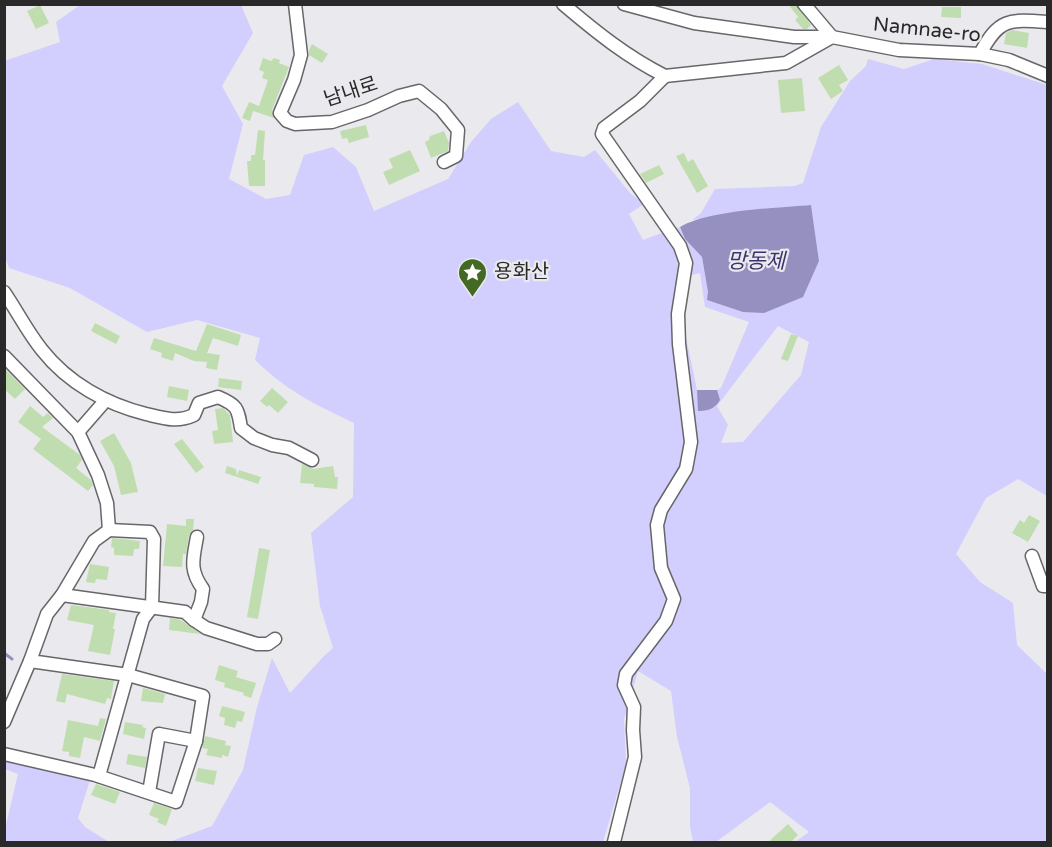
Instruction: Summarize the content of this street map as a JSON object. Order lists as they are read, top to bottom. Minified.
{"streets":{"street":["Namnae-ro","남내로"]},"water":["망동제"],"places":{"place":["용화산"]}}
